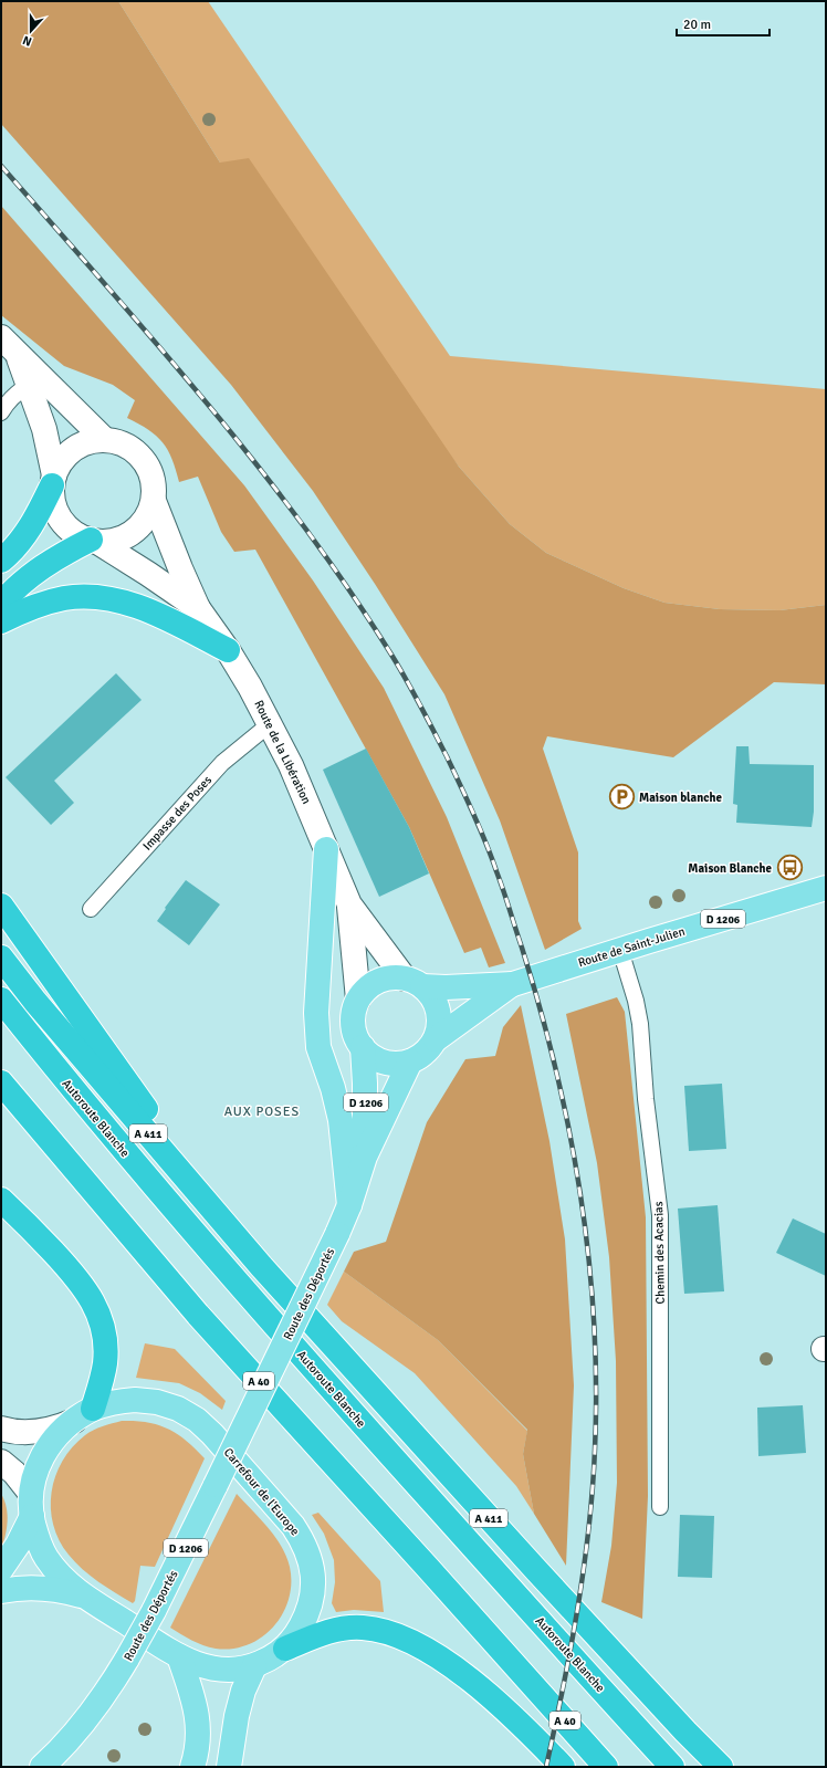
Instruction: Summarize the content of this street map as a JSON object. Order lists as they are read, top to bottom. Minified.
{"streets":{"highway":["Autoroute Blanche","A 411","A 40"],"main road":["Route de la Libération","D 1206","Route de Saint-Julien","Route des Déportés","Carrefour de l'Europe"],"lane":["Impasse des Poses","Chemin des Acacias"]},"crossings":[["Route de la Libération","Impasse des Poses"],["Route de la Libération","Route de Saint-Julien"],["Route de la Libération","Route des Déportés"],["Route de Saint-Julien","Chemin des Acacias"],["Route de Saint-Julien","Route des Déportés"]],"districts":["AUX POSES"],"places":{"parking":["Maison blanche"],"bus stop":["Maison Blanche"]},"scale_bar":"20 m","north":"bottom"}
